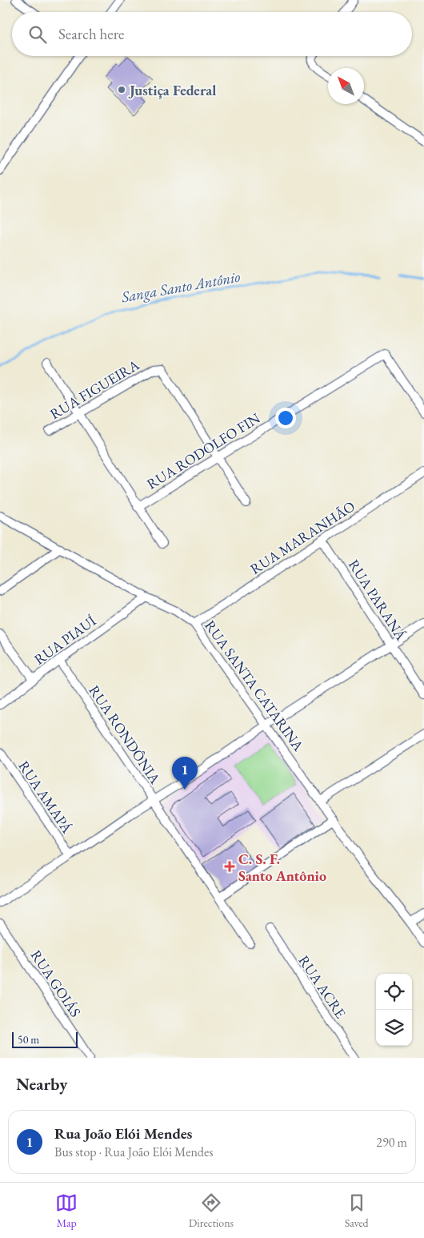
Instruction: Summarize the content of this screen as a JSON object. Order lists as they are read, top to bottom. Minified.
{"streets":{"street":["RUA FIGUEIRA","RUA RODOLFO FIN","RUA MARANHÃO","RUA PARANÁ","RUA PIAUÍ","RUA SANTA CATARINA","RUA RONDÔNIA","RUA AMAPÁ","RUA GOIÁS","RUA ACRE"]},"crossings":[["RUA FIGUEIRA","RUA RODOLFO FIN"],["RUA MARANHÃO","RUA PARANÁ"],["RUA MARANHÃO","RUA SANTA CATARINA"],["RUA PIAUÍ","RUA SANTA CATARINA"],["RUA PIAUÍ","RUA RONDÔNIA"]],"water":["Sanga Santo Antônio"],"places":{"other":["Justiça Federal"],"health":["C. S. F. Santo Antônio"]},"scale_bar":"50 m","north":"top left","page":{"search":"Search here","pins":"1","scale":"50 m","heading":"Nearby","list":[{"mark":"1","name":"Rua João Elói Mendes","note":"Bus stop · Rua João Elói Mendes","value":"290 m"}],"nav":["Map","Directions","Saved"]}}
